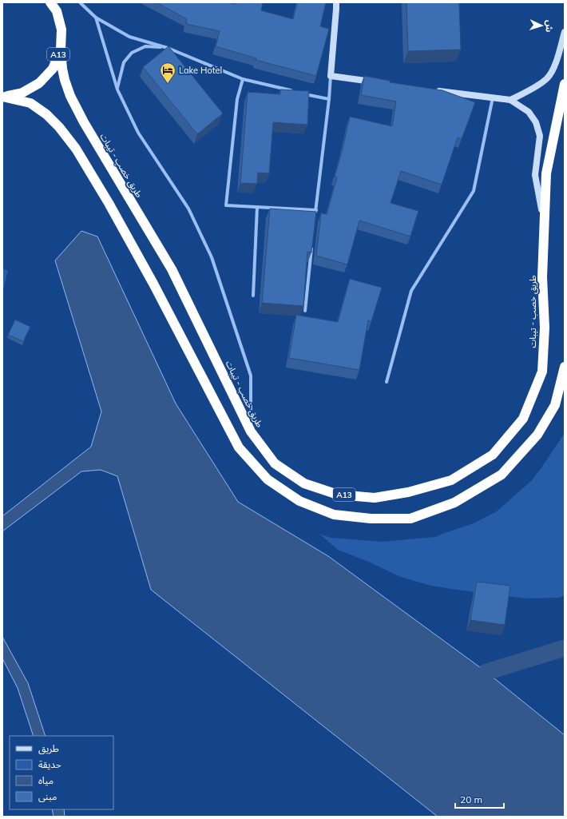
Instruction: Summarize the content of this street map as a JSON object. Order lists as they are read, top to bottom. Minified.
{"streets":{"highway":["A13","طريق خصب - تيبات"]},"crossings":[["A13","طريق خصب - تيبات"]],"places":{"hotel":["Lake Hotel"]},"legend":["طريق","حديقة","مياه","مبنى"],"scale_bar":"20 m","north":"right"}
